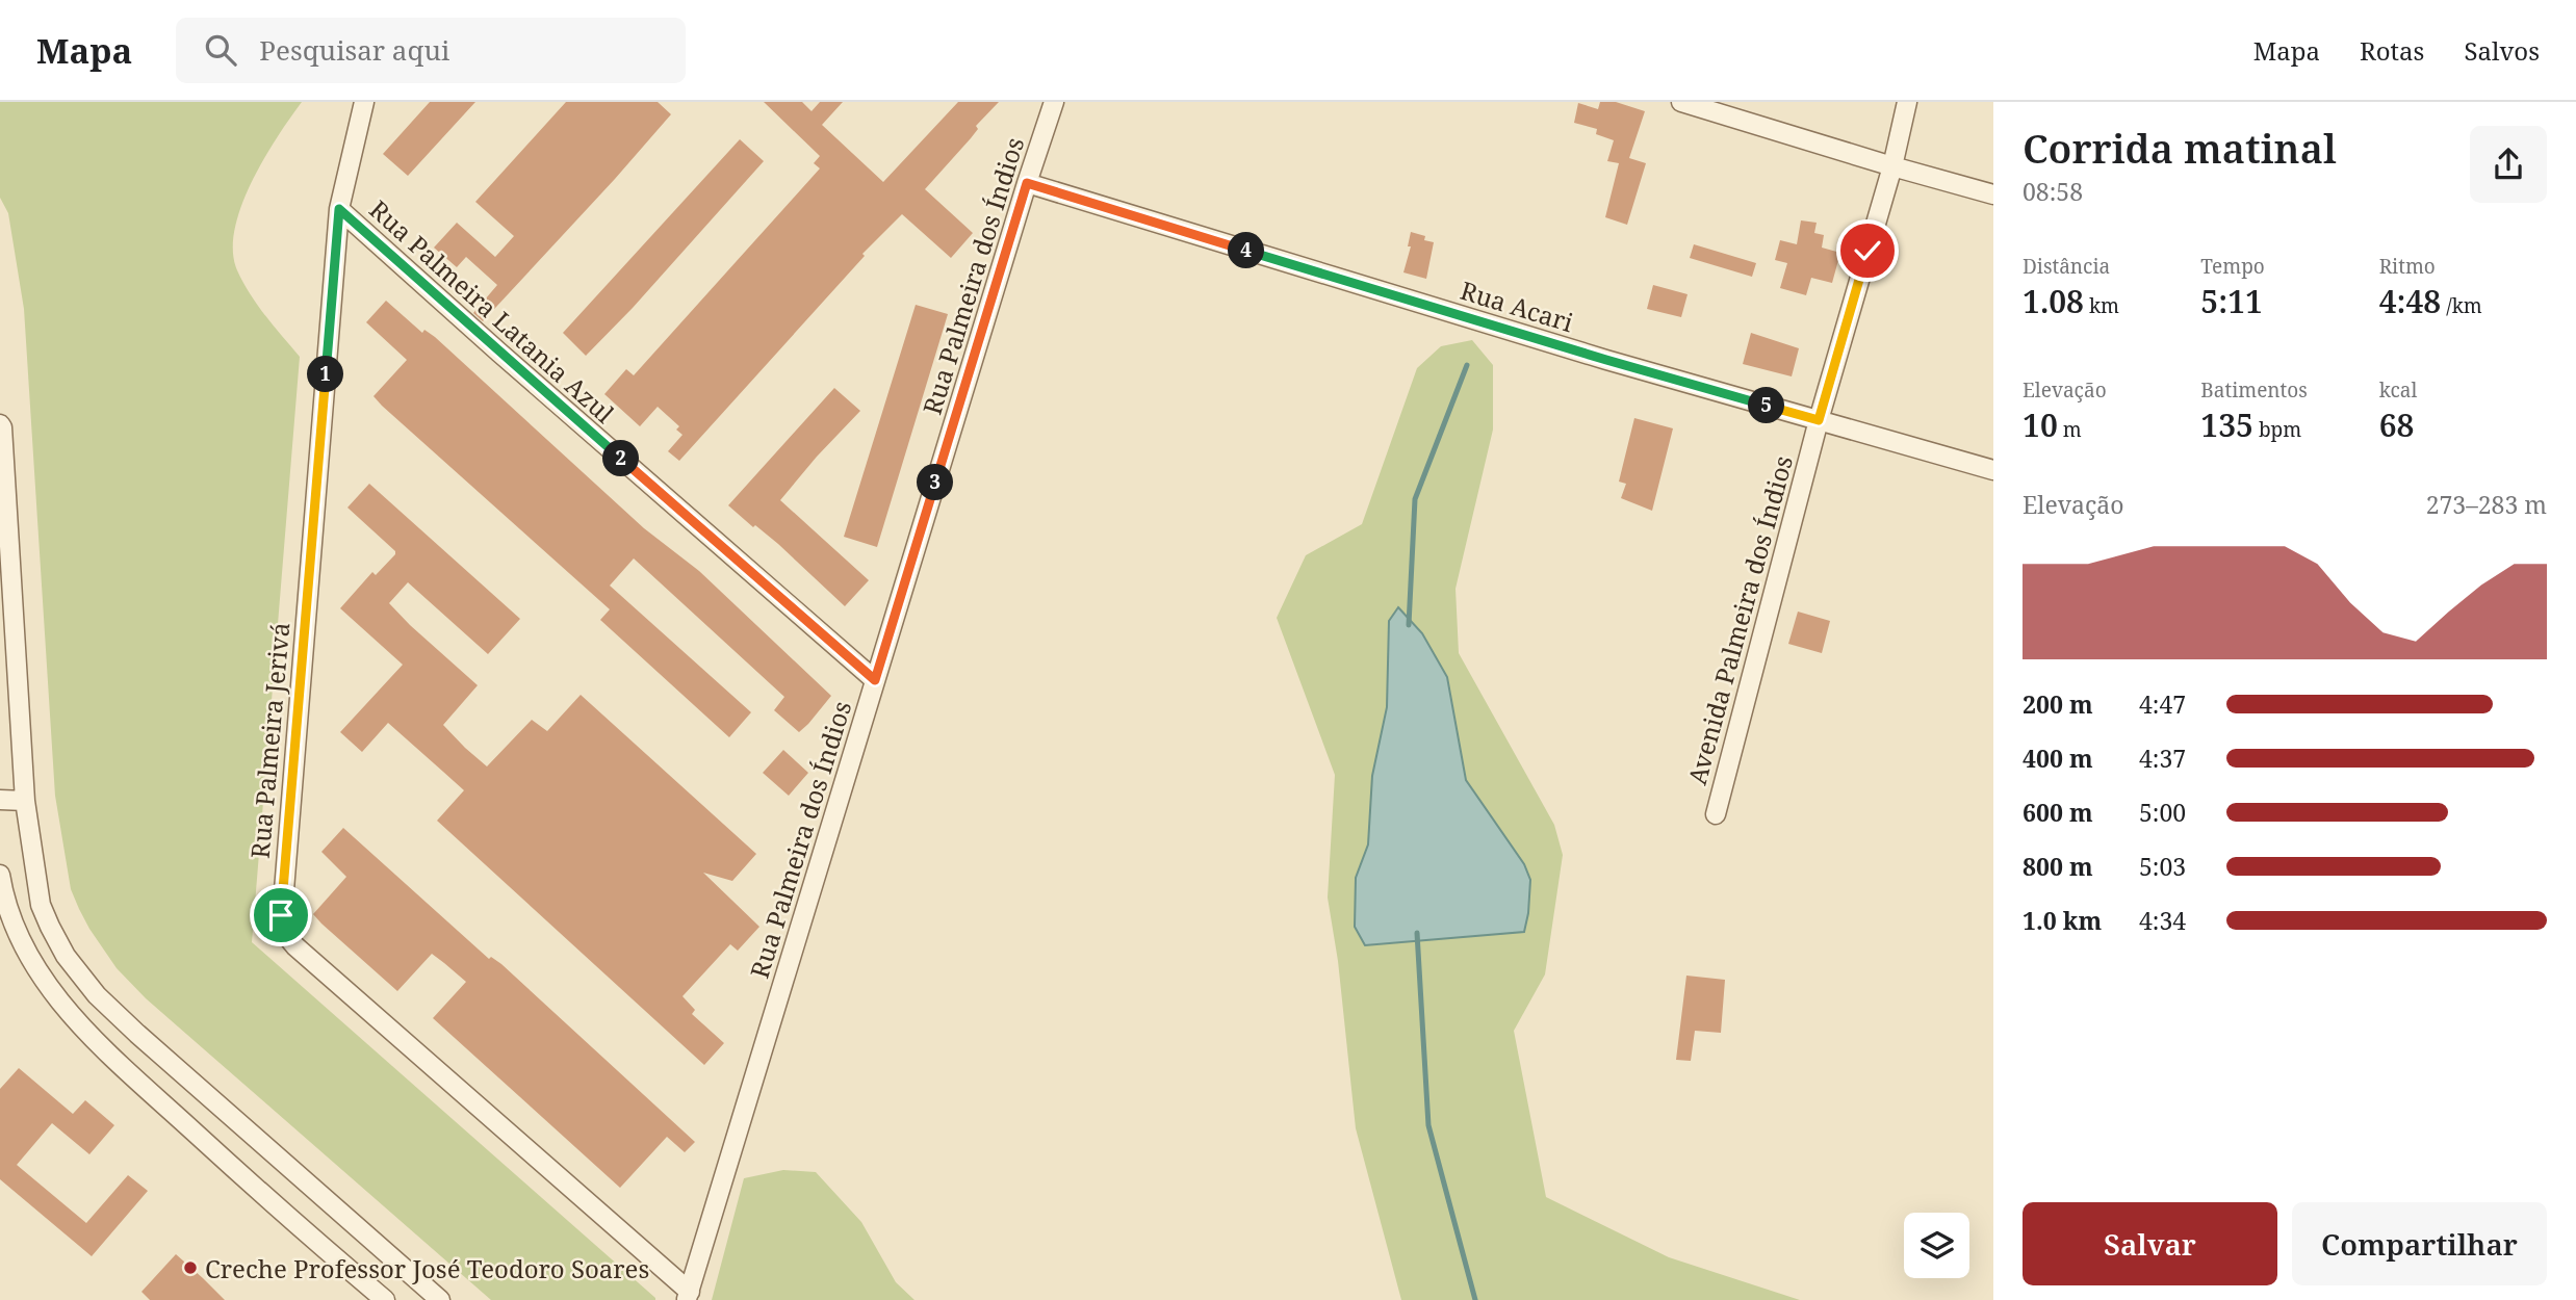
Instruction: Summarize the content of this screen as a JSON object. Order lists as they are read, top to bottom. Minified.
{"streets":{"street":["Rua Palmeira dos Índios","Rua Acari","Rua Palmeira Latania Azul","Avenida Palmeira dos Índios","Rua Palmeira Jerivá"]},"crossings":[["Rua Palmeira dos Índios","Rua Acari"],["Rua Palmeira dos Índios","Rua Palmeira Latania Azul"],["Rua Palmeira dos Índios","Rua Palmeira Jerivá"],["Rua Acari","Avenida Palmeira dos Índios"],["Rua Palmeira Latania Azul","Rua Palmeira Jerivá"]],"places":["Creche Professor José Teodoro Soares"],"page":{"header":"Mapa","search":"Pesquisar aqui","nav":["Mapa","Rotas","Salvos"],"heading":["Corrida matinal","08:58"],"stats":[["Distância","1.08 km"],["Tempo","5:11"],["Ritmo","4:48 /km"],["Elevação","10 m"],["Batimentos","135 bpm"],["kcal","68"]],"pins":["4","1","5","2","3"],"chart":["Elevação","273–283 m"],"list":[{"name":"200 m","note":"4:47"},{"name":"400 m","note":"4:37"},{"name":"600 m","note":"5:00"},{"name":"800 m","note":"5:03"},{"name":"1.0 km","note":"4:34"}],"buttons":["Salvar","Compartilhar"]}}
